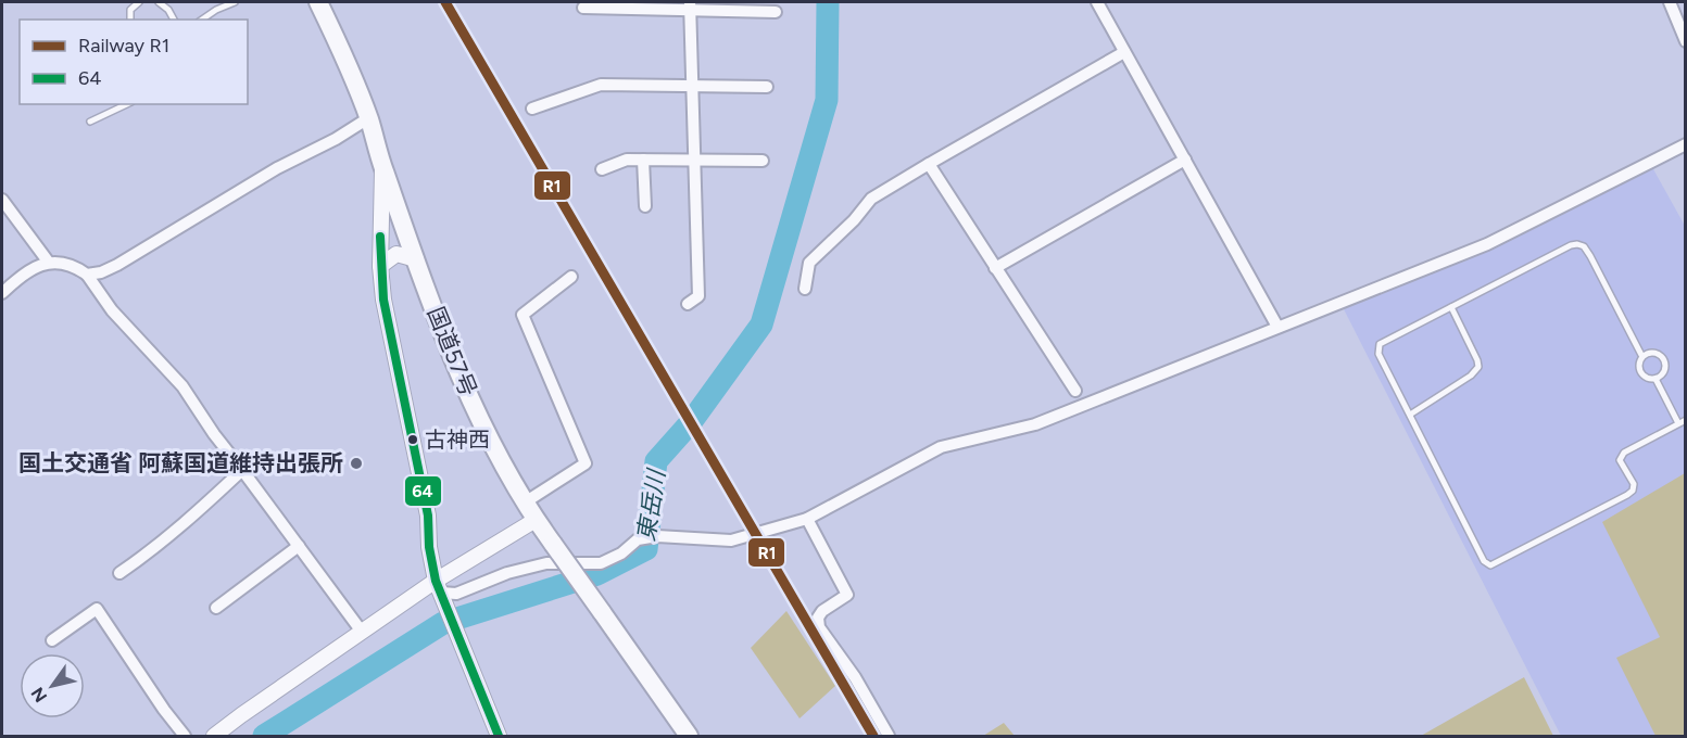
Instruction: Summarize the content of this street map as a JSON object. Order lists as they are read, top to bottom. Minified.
{"streets":{"highway":["国道57号"]},"water":["東岳川"],"places":["古神西","国土交通省 阿蘇国道維持出張所"],"lines":["rail line R1","transit line 64"],"legend":["Railway R1","64"],"north":"bottom left"}
